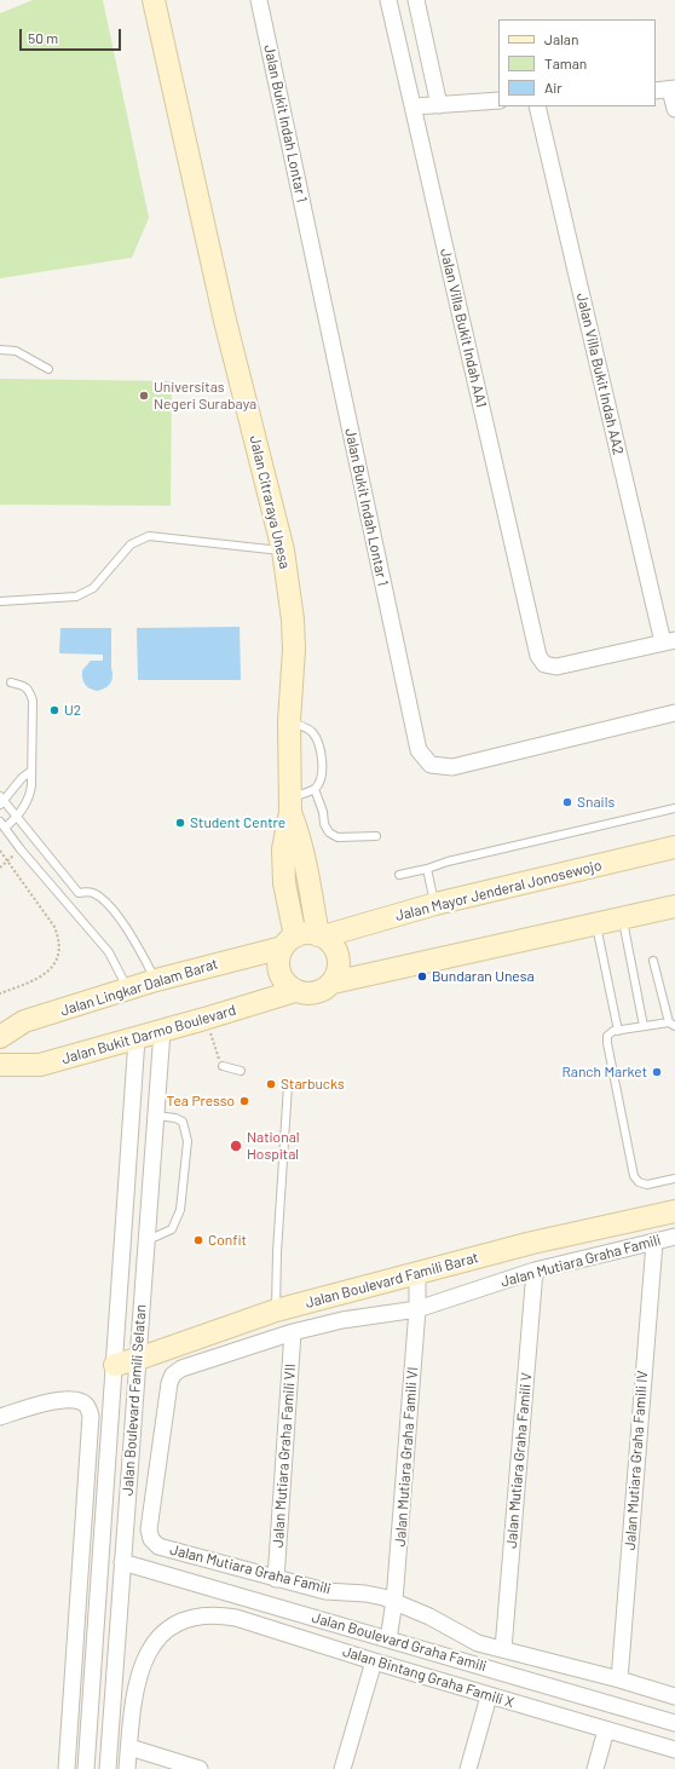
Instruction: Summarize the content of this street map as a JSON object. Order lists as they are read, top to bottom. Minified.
{"streets":{"main road":["Jalan Citraraya Unesa","Jalan Mayor Jenderal Jonosewojo","Jalan Lingkar Dalam Barat","Jalan Bukit Darmo Boulevard","Jalan Boulevard Famili Barat"],"street":["Jalan Bukit Indah Lontar 1","Jalan Villa Bukit Indah AA1","Jalan Villa Bukit Indah AA2","Jalan Mutiara Graha Famili","Jalan Boulevard Famili Selatan","Jalan Mutiara Graha Famili VII","Jalan Mutiara Graha Famili VI","Jalan Mutiara Graha Famili V","Jalan Mutiara Graha Famili IV","Jalan Boulevard Graha Famili","Jalan Bintang Graha Famili X"]},"crossings":[["Jalan Villa Bukit Indah AA1","Jalan Villa Bukit Indah AA2"],["Jalan Citraraya Unesa","Jalan Mayor Jenderal Jonosewojo"],["Jalan Citraraya Unesa","Jalan Lingkar Dalam Barat"],["Jalan Citraraya Unesa","Jalan Bukit Darmo Boulevard"],["Jalan Mayor Jenderal Jonosewojo","Jalan Lingkar Dalam Barat"],["Jalan Mayor Jenderal Jonosewojo","Jalan Bukit Darmo Boulevard"],["Jalan Lingkar Dalam Barat","Jalan Bukit Darmo Boulevard"],["Jalan Bukit Darmo Boulevard","Jalan Boulevard Famili Selatan"],["Jalan Mutiara Graha Famili","Jalan Mutiara Graha Famili VII"],["Jalan Mutiara Graha Famili","Jalan Mutiara Graha Famili VI"],["Jalan Mutiara Graha Famili","Jalan Mutiara Graha Famili V"],["Jalan Mutiara Graha Famili","Jalan Mutiara Graha Famili IV"],["Jalan Boulevard Famili Barat","Jalan Boulevard Famili Selatan"],["Jalan Boulevard Famili Barat","Jalan Mutiara Graha Famili VI"],["Jalan Boulevard Famili Selatan","Jalan Boulevard Graha Famili"],["Jalan Mutiara Graha Famili VI","Jalan Boulevard Graha Famili"]],"places":["Universitas Negeri Surabaya","U2","Snails","Student Centre","Bundaran Unesa","Ranch Market","Starbucks","Tea Presso","National Hospital","Confit"],"legend":["Jalan","Taman","Air"],"scale_bar":"50 m"}
